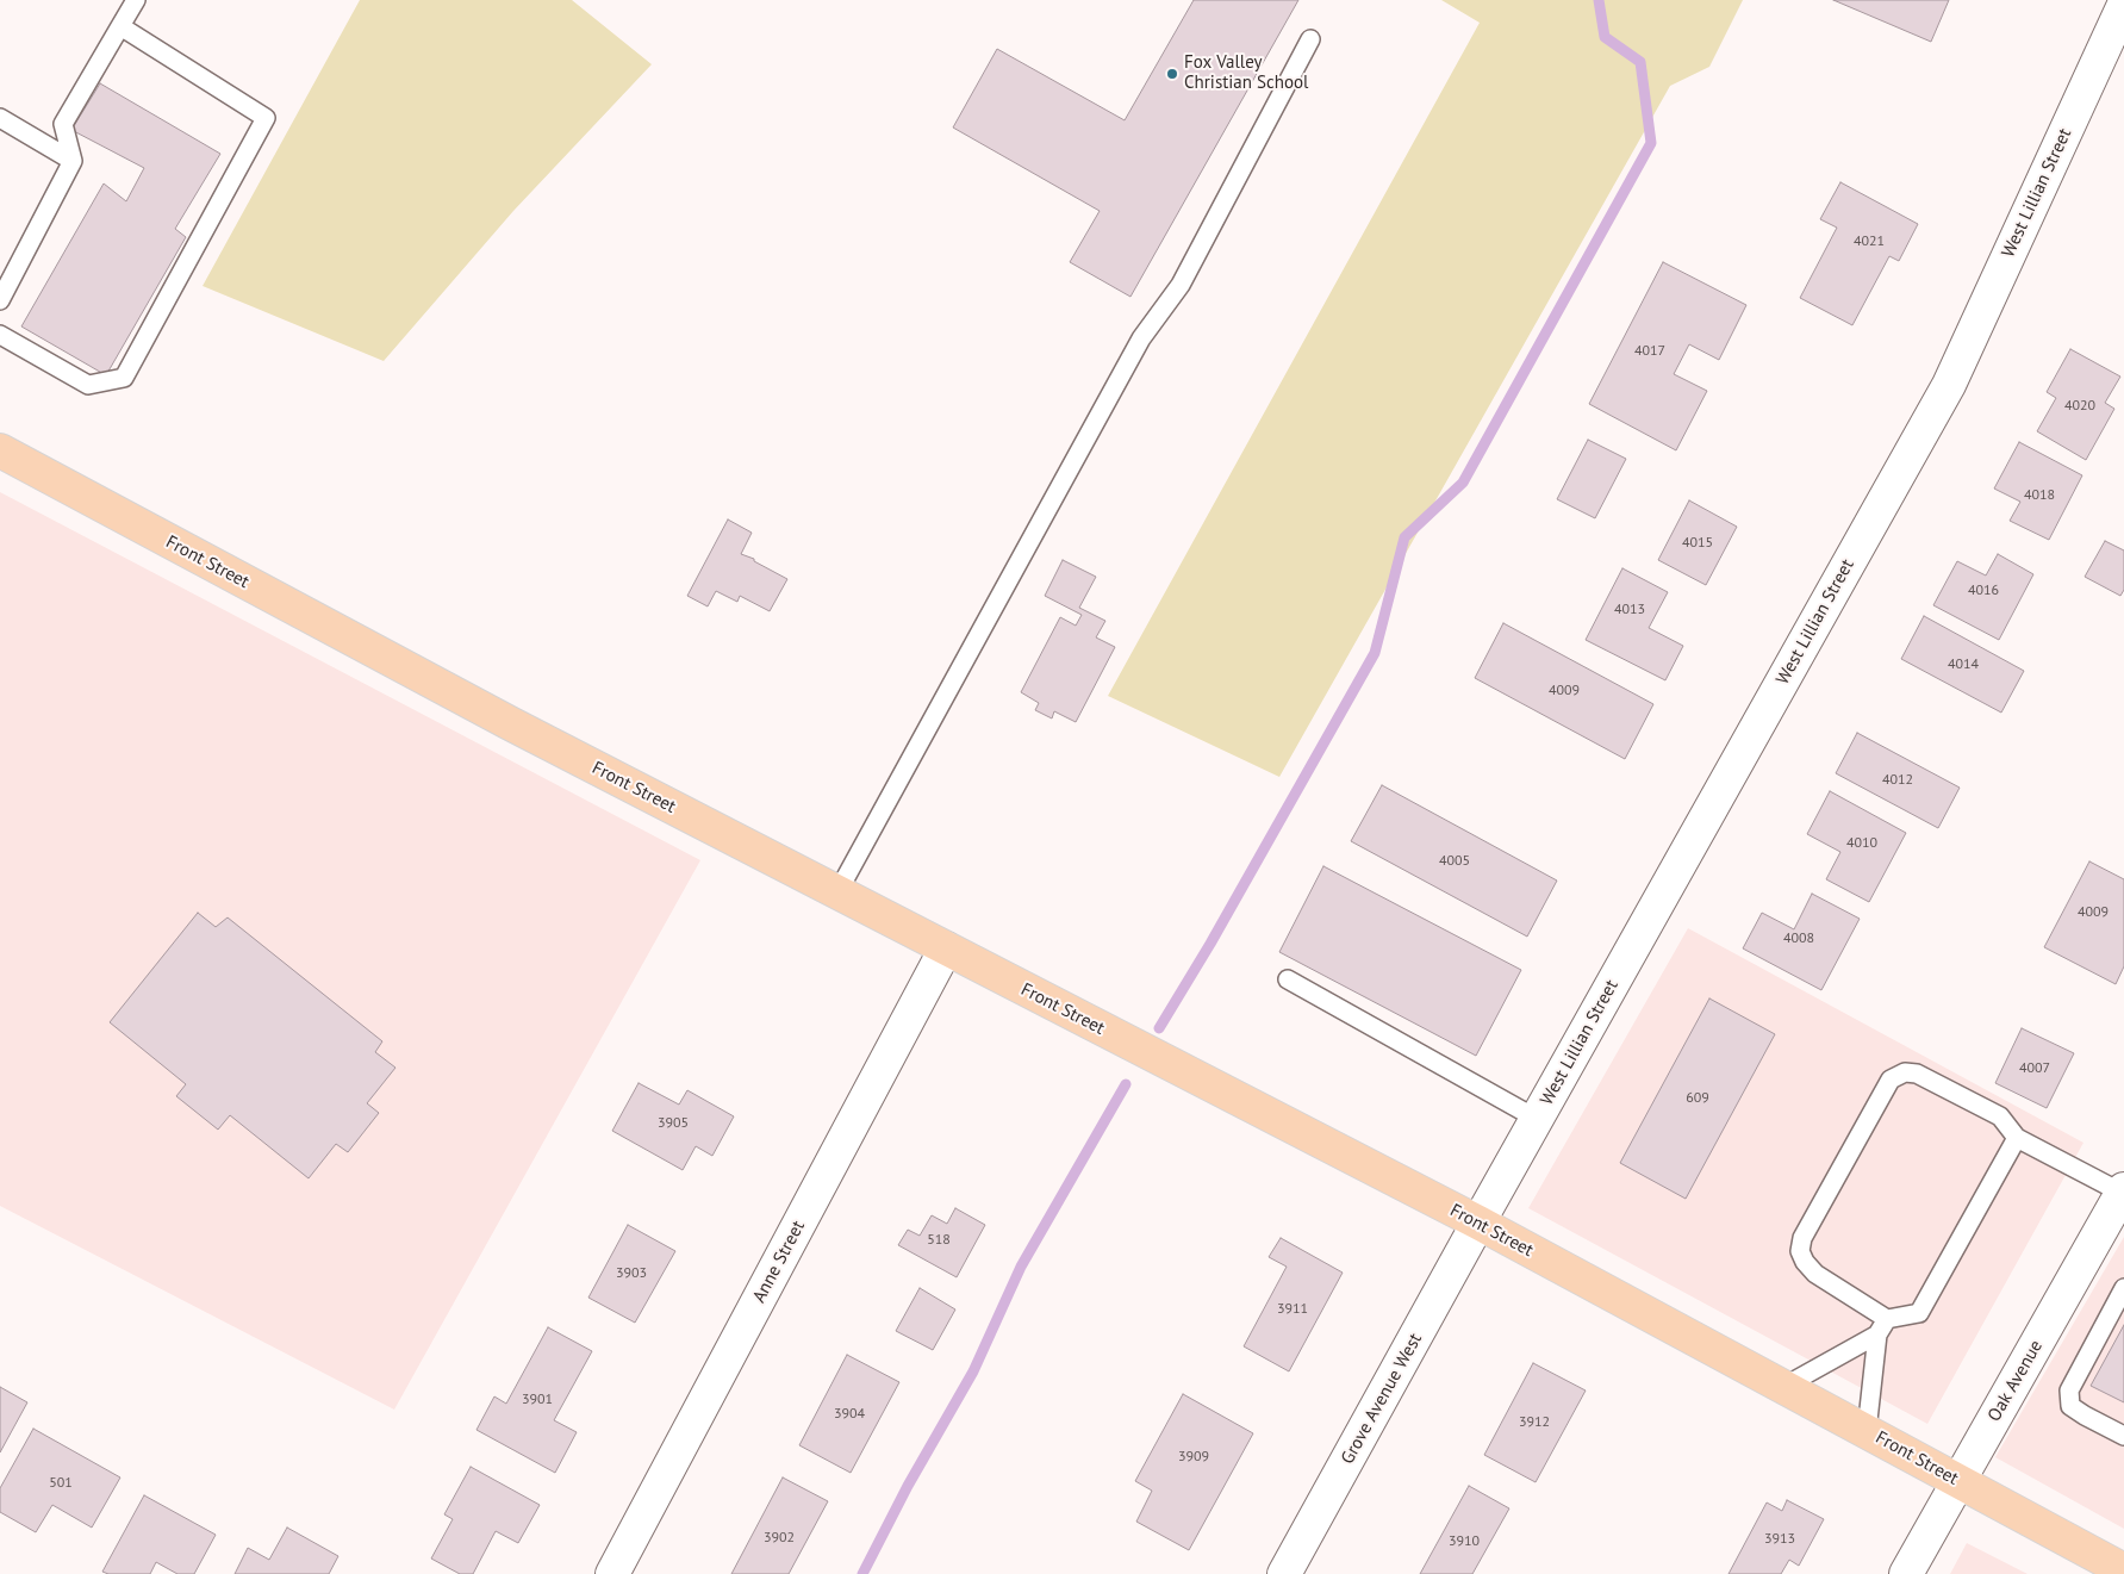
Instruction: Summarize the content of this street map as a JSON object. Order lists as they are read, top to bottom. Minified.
{"streets":{"main road":["Front Street"],"street":["West Lillian Street","Anne Street","Oak Avenue","Grove Avenue West"]},"crossings":[["West Lillian Street","Front Street"],["West Lillian Street","Grove Avenue West"],["Front Street","Anne Street"],["Front Street","Oak Avenue"],["Front Street","Grove Avenue West"]],"places":["Fox Valley Christian School"],"house_numbers":["4021","4017","4020","4018","4015","4016","4013","4014","4009","4012","4010","4005","4009","4008","4007","609","3905","518","3903","3911","3901","3904","3912","3909","501","3902","3913","3910"]}
